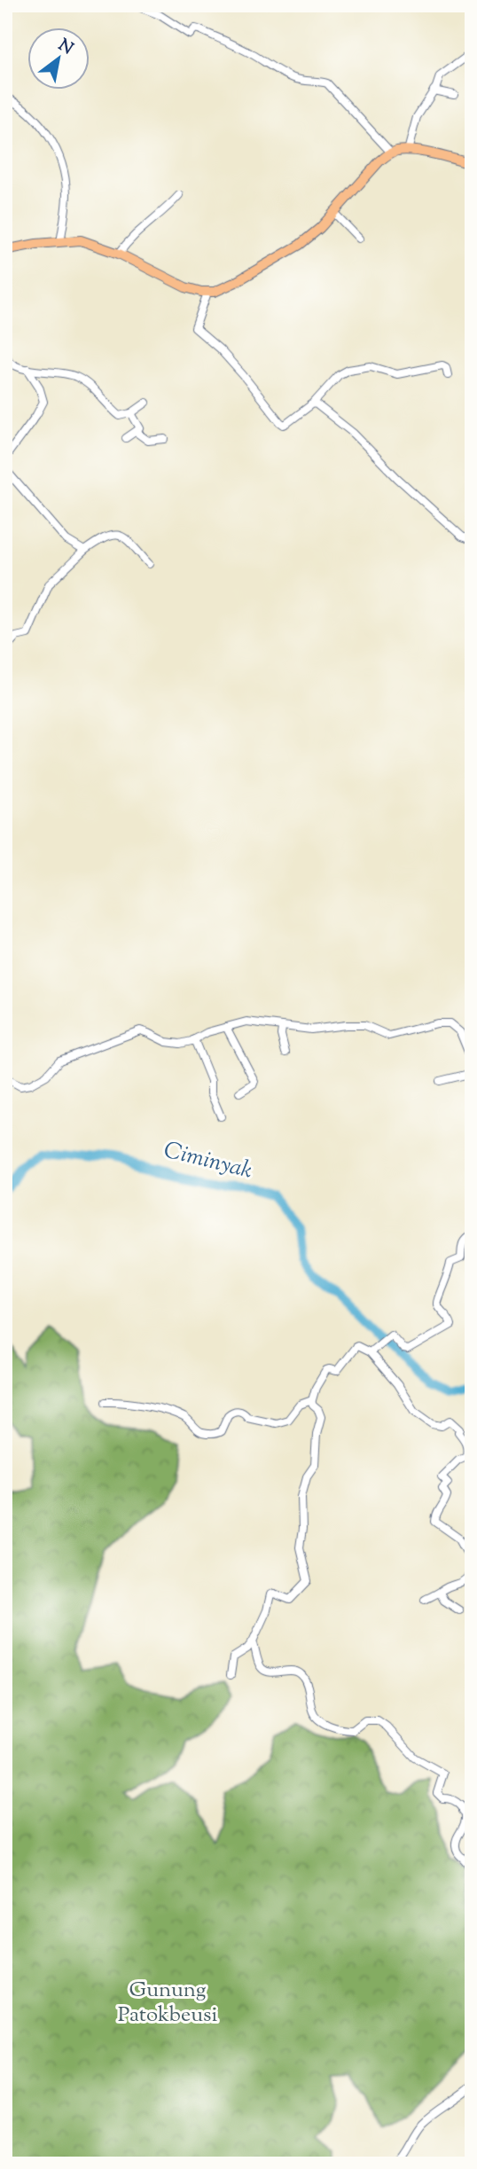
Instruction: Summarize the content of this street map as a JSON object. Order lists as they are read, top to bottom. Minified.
{"water":["Ciminyak"],"parks":["Gunung Patokbeusi"],"north":"top right"}
